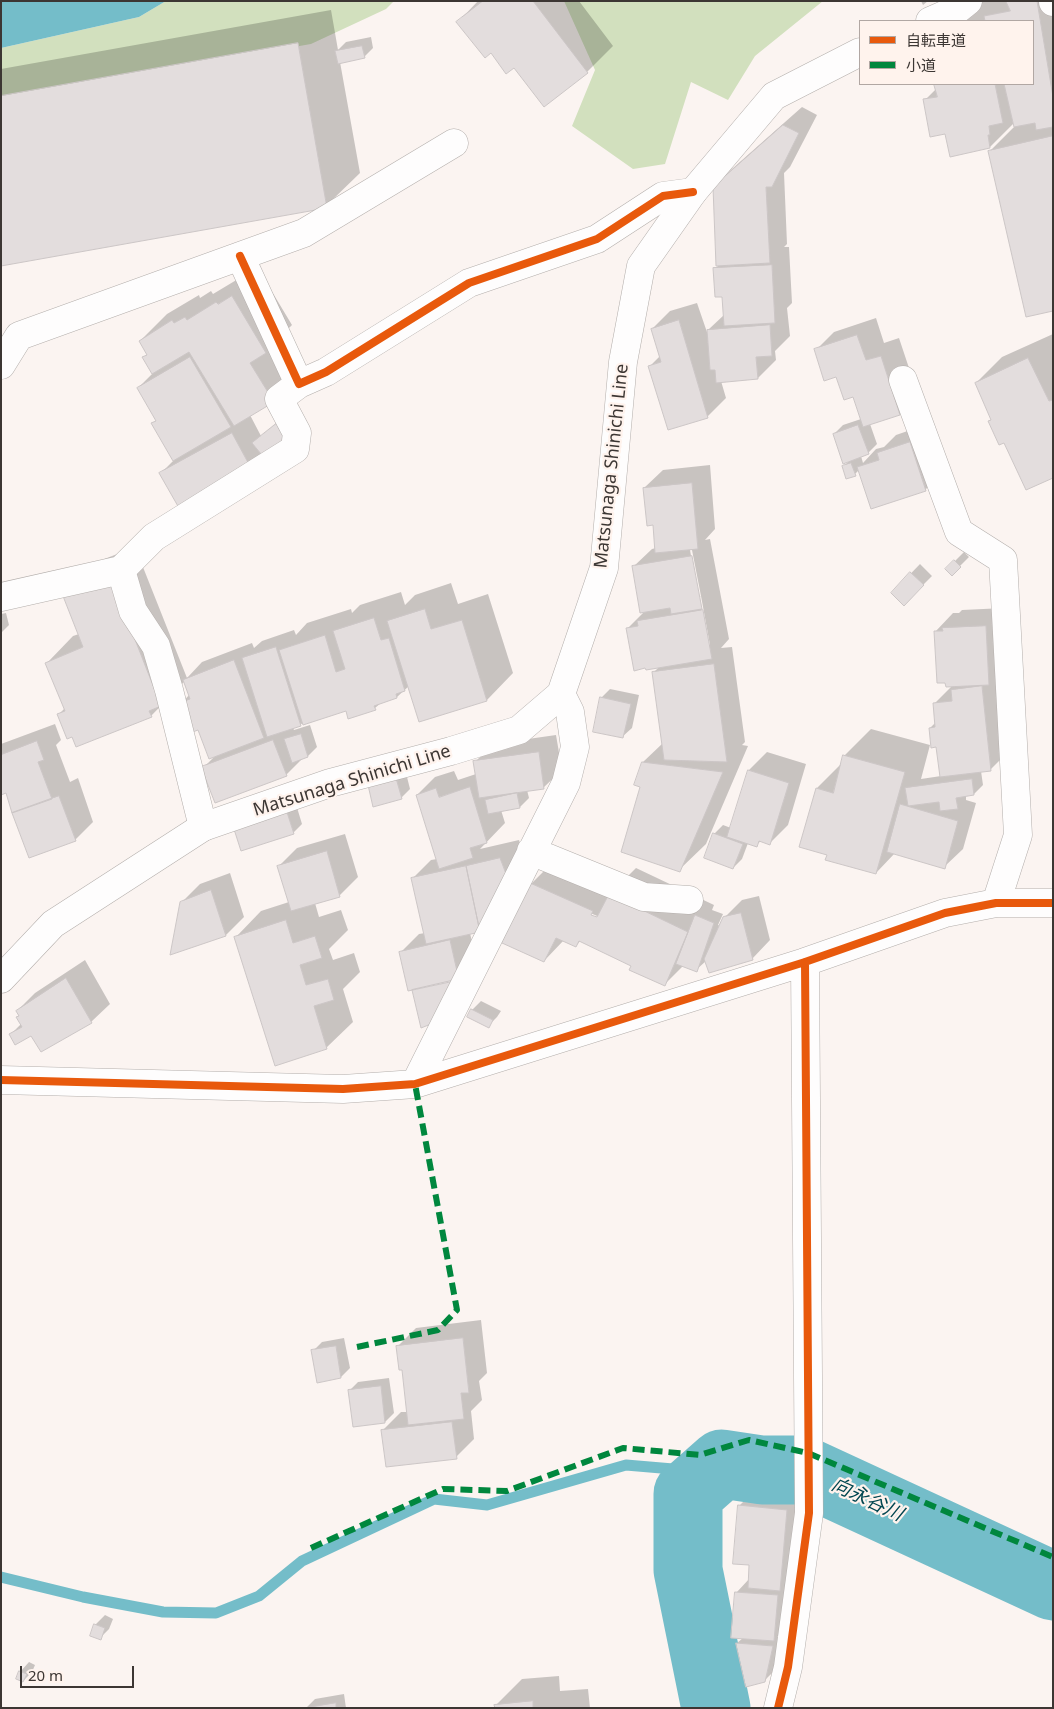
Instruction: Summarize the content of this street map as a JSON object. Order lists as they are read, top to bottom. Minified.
{"streets":{"street":["Matsunaga Shinichi Line"]},"water":["向永谷川"],"legend":["自転車道","小道"],"scale_bar":"20 m"}
